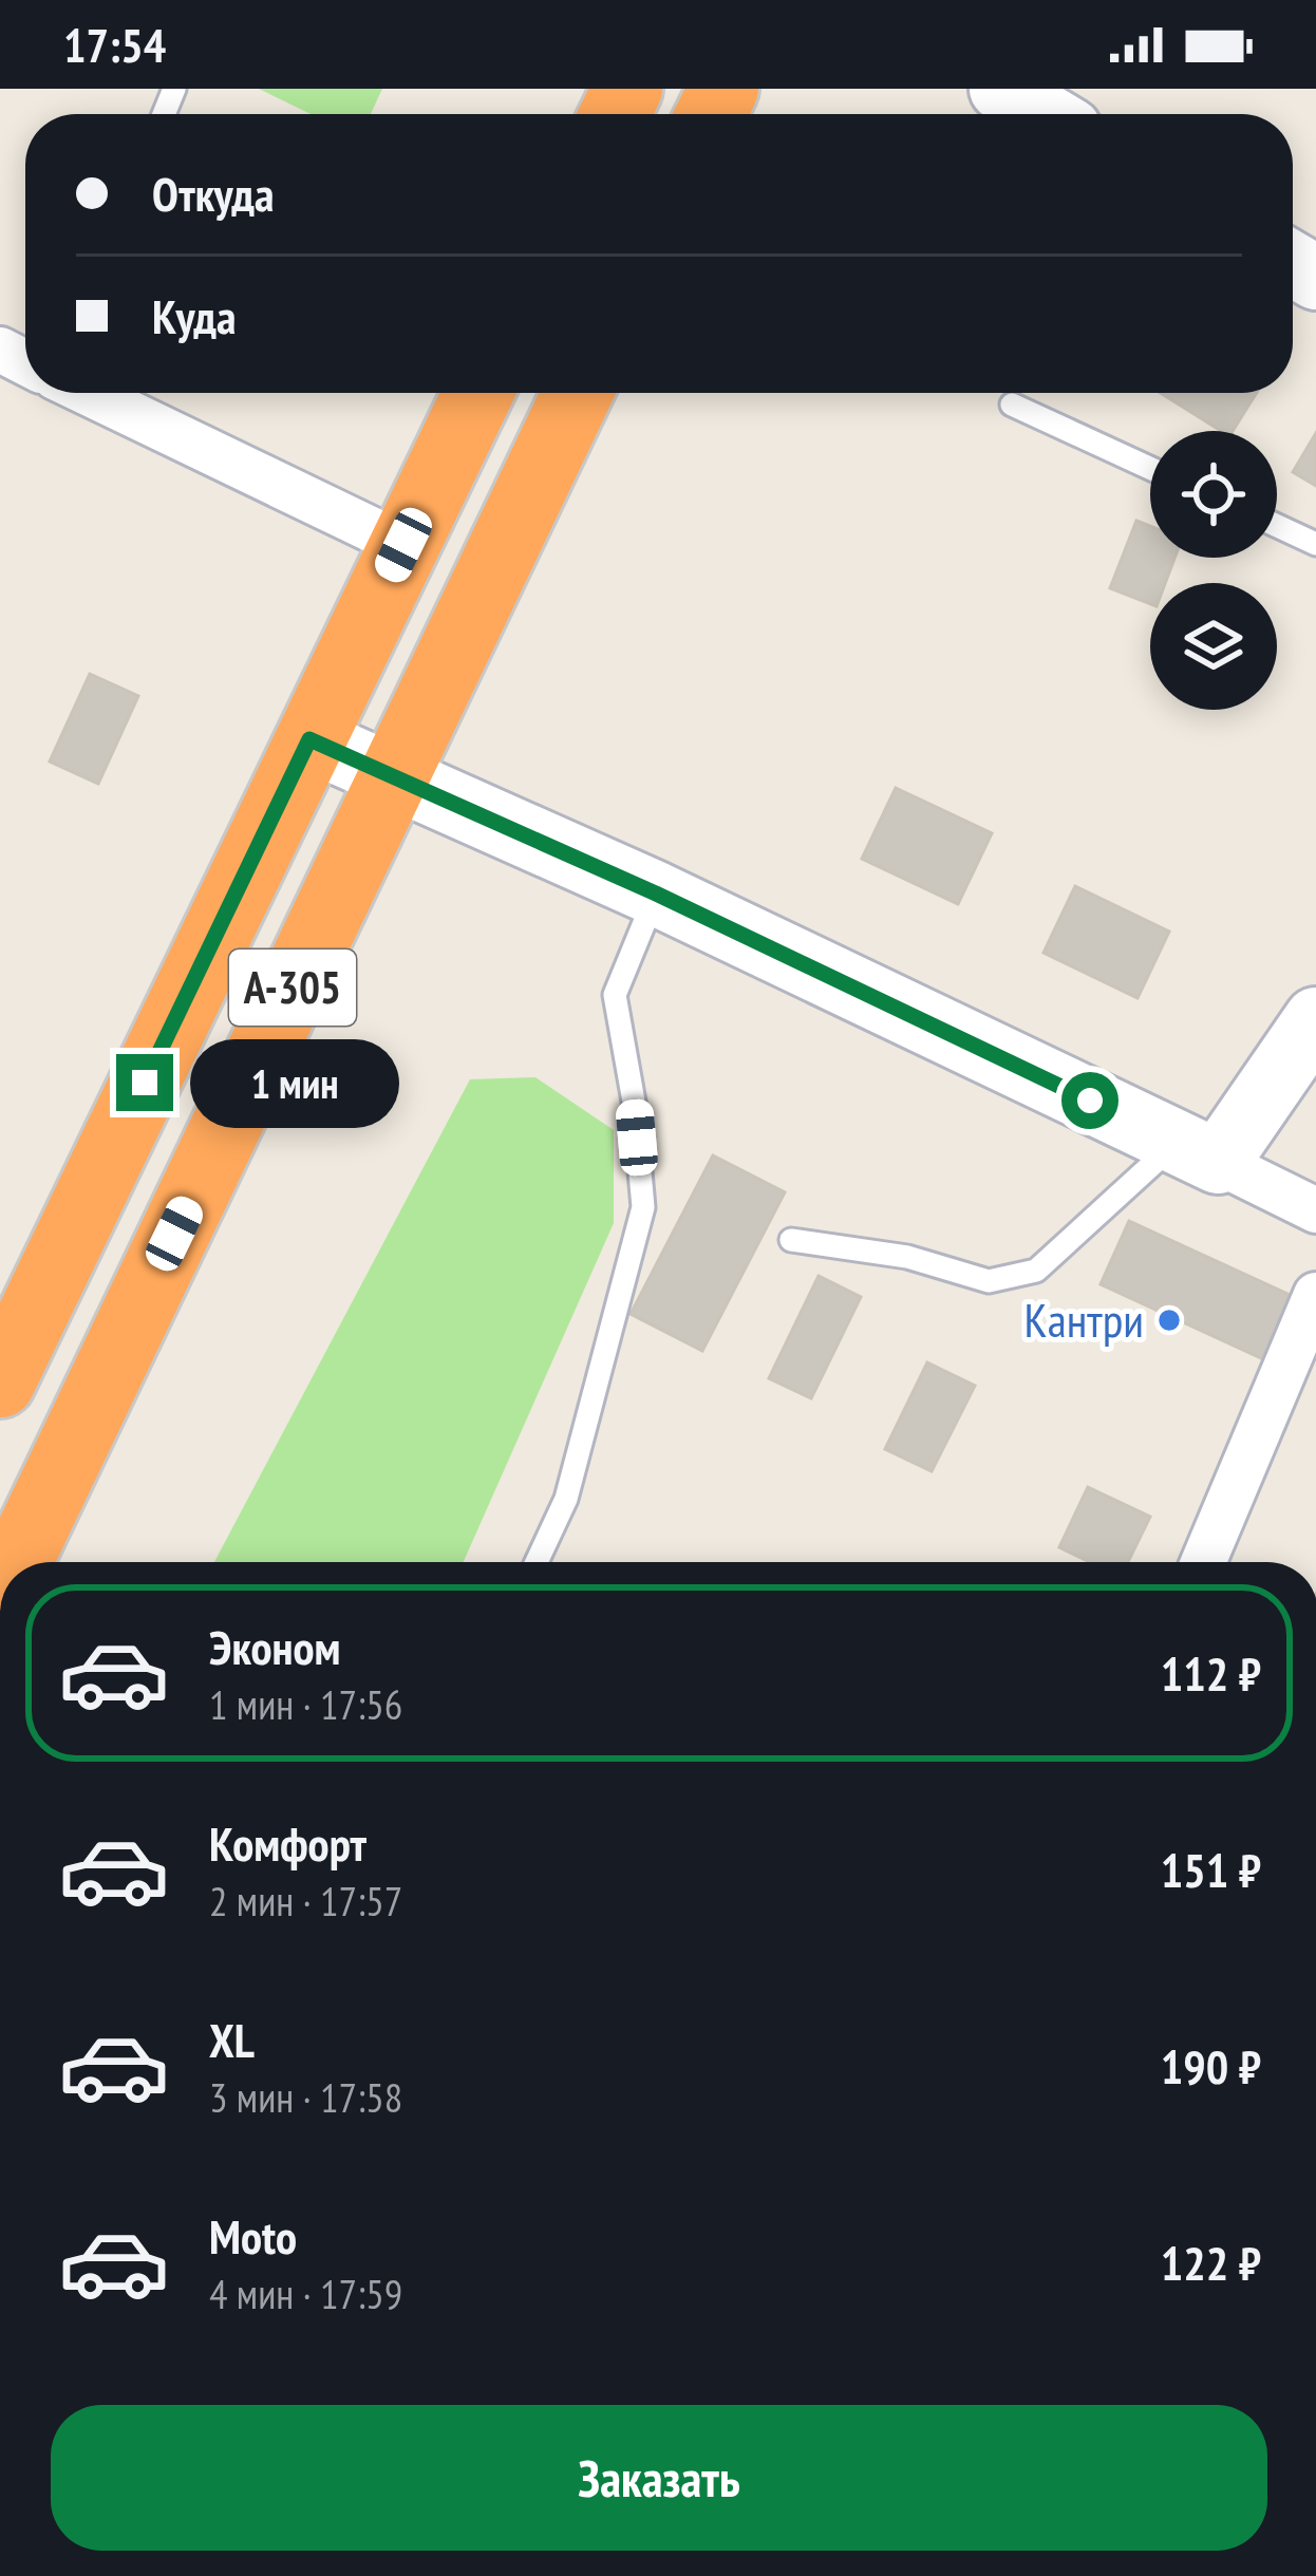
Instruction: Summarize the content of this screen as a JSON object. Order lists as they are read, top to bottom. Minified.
{"streets":{"highway":["А-305"]},"places":["Кантри"],"page":{"status":"17:54","banner":["Откуда","Куда"],"bubble":"1 мин","list":[{"name":"Эконом","note":"1 мин · 17:56","value":"112 ₽"},{"name":"Комфорт","note":"2 мин · 17:57","value":"151 ₽"},{"name":"XL","note":"3 мин · 17:58","value":"190 ₽"},{"name":"Moto","note":"4 мин · 17:59","value":"122 ₽"}],"buttons":"Заказать"}}
